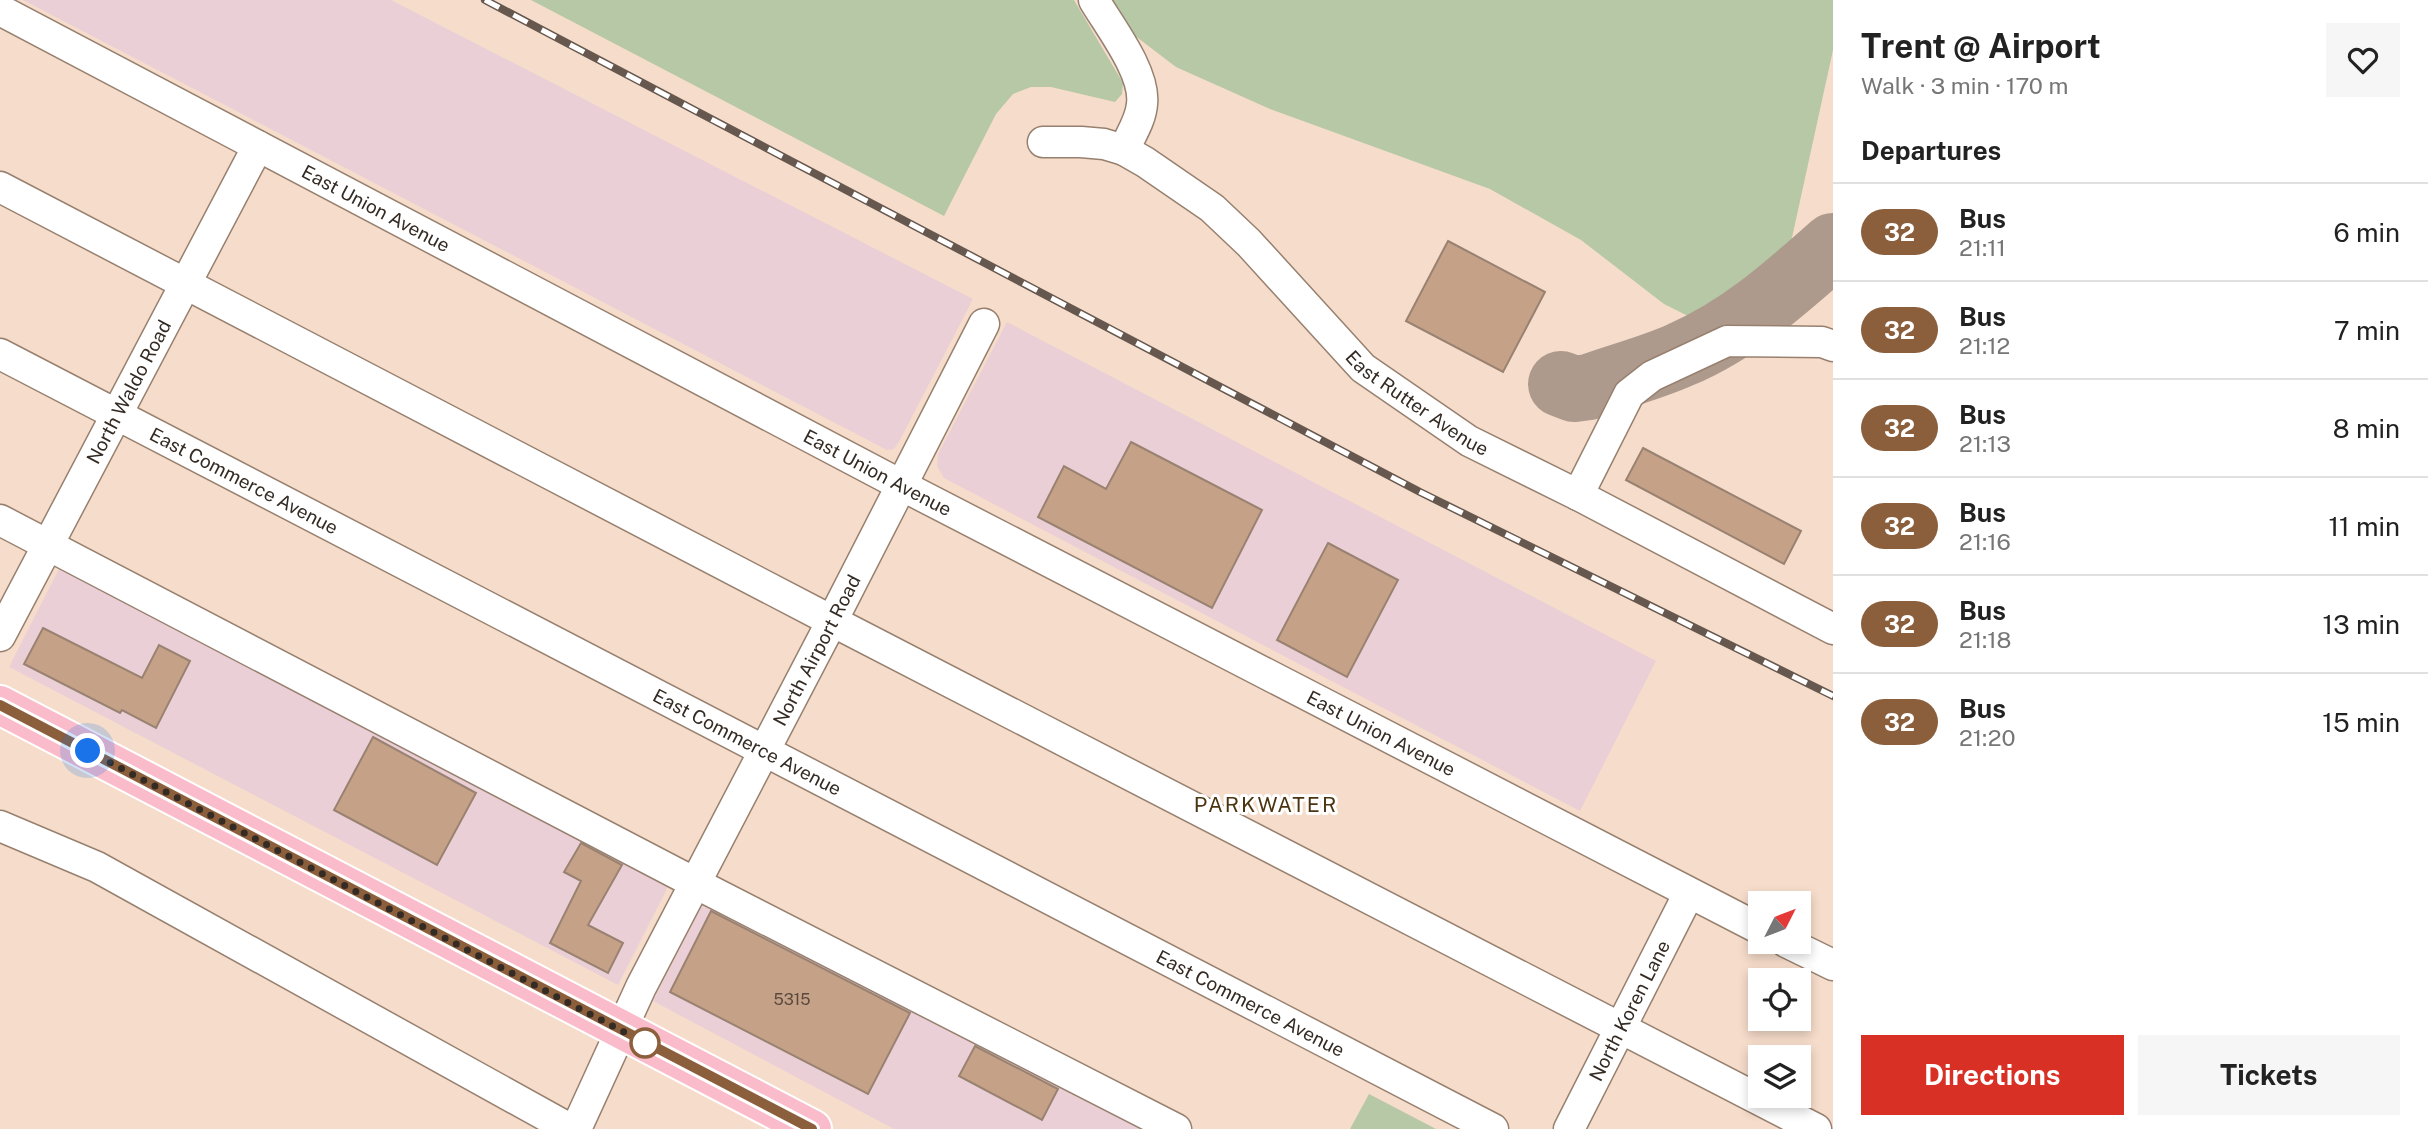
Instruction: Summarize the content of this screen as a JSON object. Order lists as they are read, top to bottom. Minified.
{"streets":{"street":["East Union Avenue","North Waldo Road","East Rutter Avenue","East Commerce Avenue","North Airport Road","North Koren Lane"]},"crossings":[["East Union Avenue","North Waldo Road"],["East Union Avenue","North Airport Road"],["East Union Avenue","North Koren Lane"],["North Waldo Road","East Commerce Avenue"],["East Commerce Avenue","North Airport Road"]],"districts":["PARKWATER"],"lines":["bus line 32"],"house_numbers":["5315"],"north":"top right","page":{"heading":[["Trent @ Airport","Walk · 3 min · 170 m"],"Departures"],"list":[{"mark":"32","name":"Bus","note":"21:11","value":"6 min"},{"mark":"32","name":"Bus","note":"21:12","value":"7 min"},{"mark":"32","name":"Bus","note":"21:13","value":"8 min"},{"mark":"32","name":"Bus","note":"21:16","value":"11 min"},{"mark":"32","name":"Bus","note":"21:18","value":"13 min"},{"mark":"32","name":"Bus","note":"21:20","value":"15 min"}],"buttons":["Directions","Tickets"]}}
